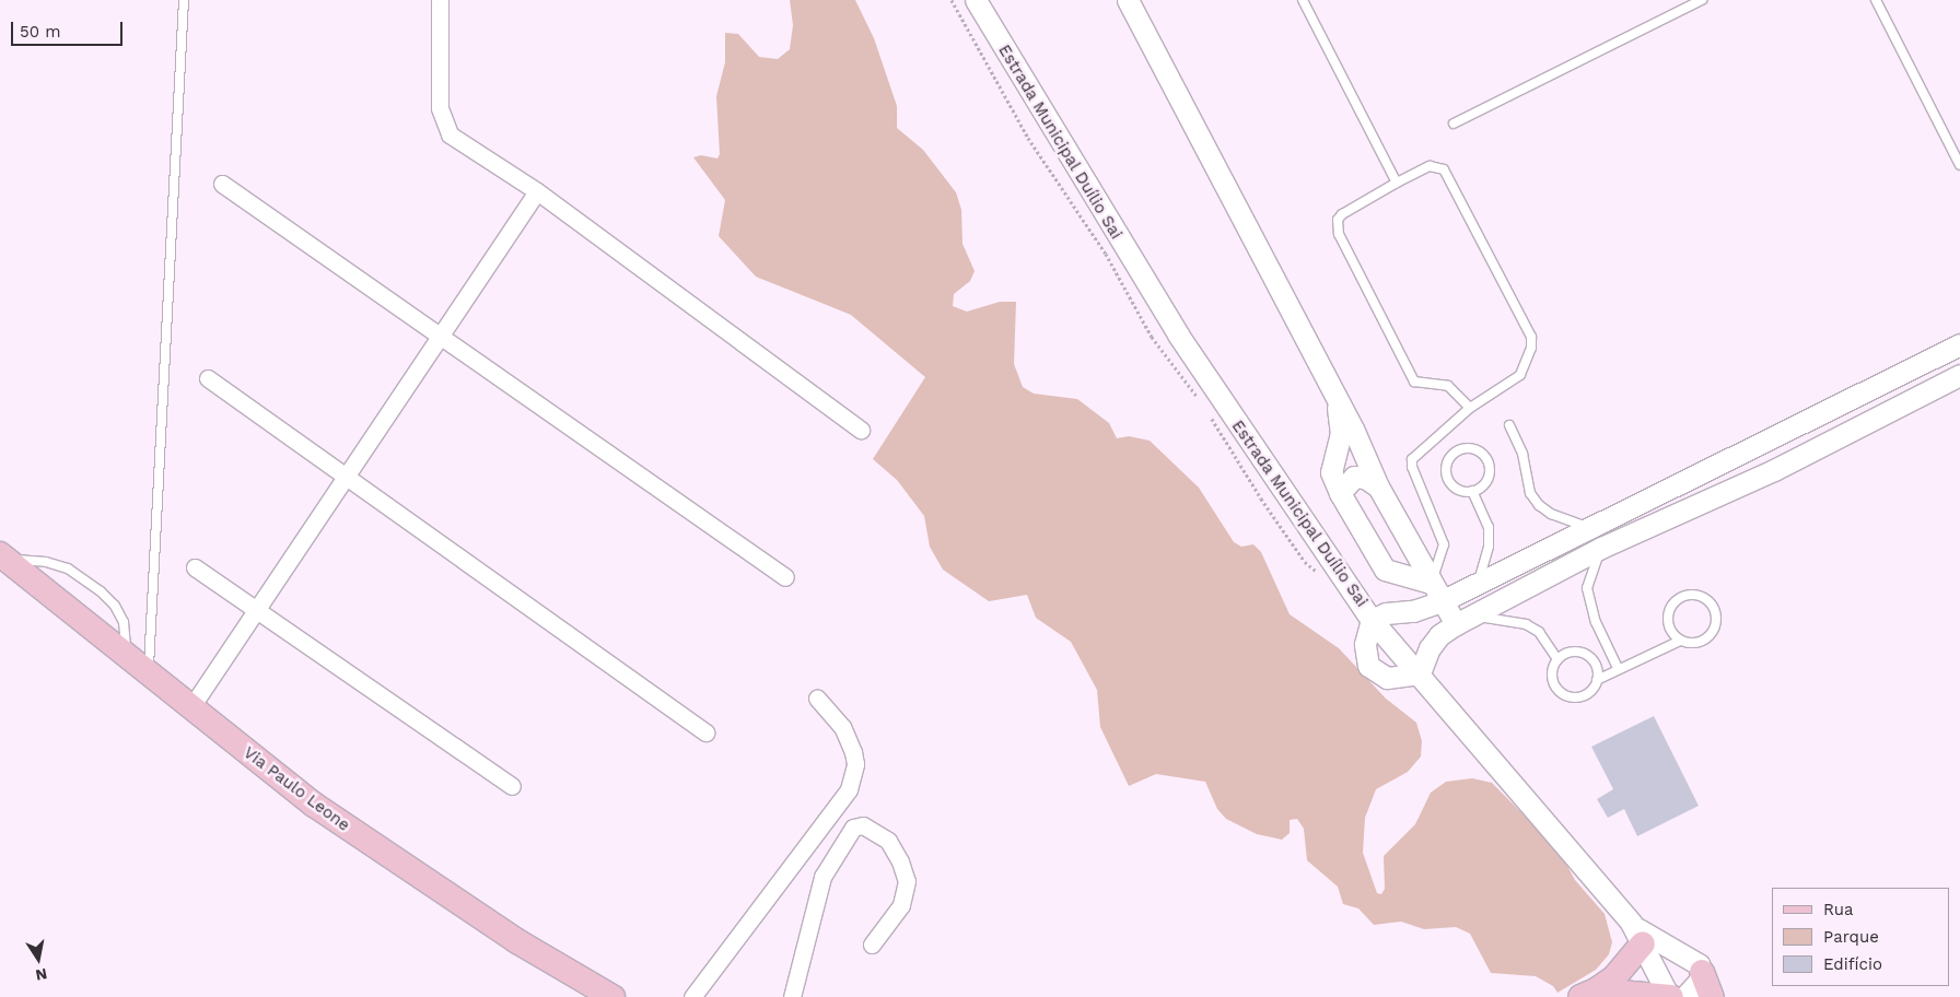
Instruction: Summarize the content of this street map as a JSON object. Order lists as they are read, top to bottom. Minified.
{"streets":{"main road":["Via Paulo Leone"],"street":["Estrada Municipal Duílio Sai"]},"legend":["Rua","Parque","Edifício"],"scale_bar":"50 m","north":"bottom"}
